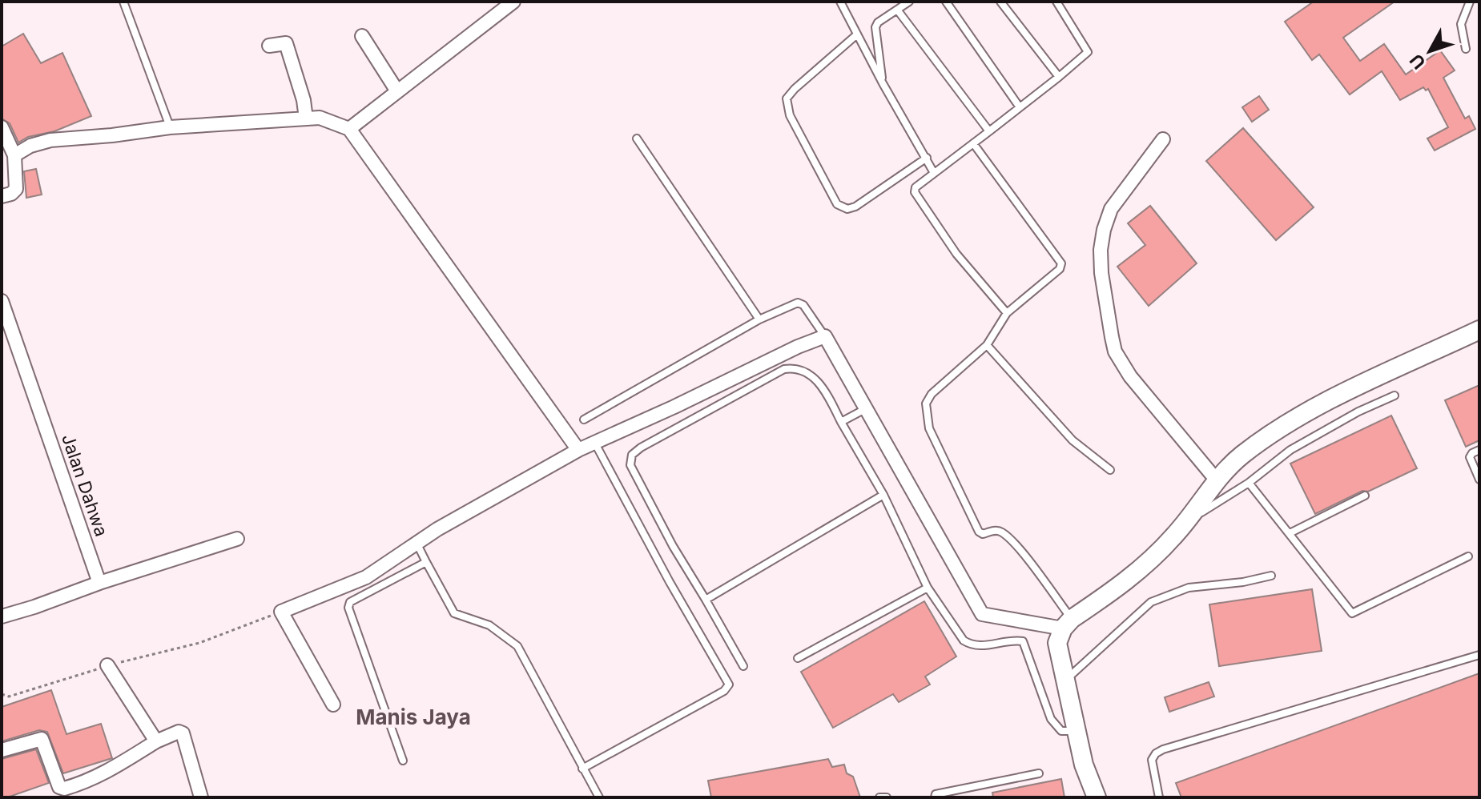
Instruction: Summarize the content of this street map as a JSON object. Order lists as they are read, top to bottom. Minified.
{"streets":{"street":["Jalan Dahwa"]},"districts":["Manis Jaya"],"north":"bottom left"}
